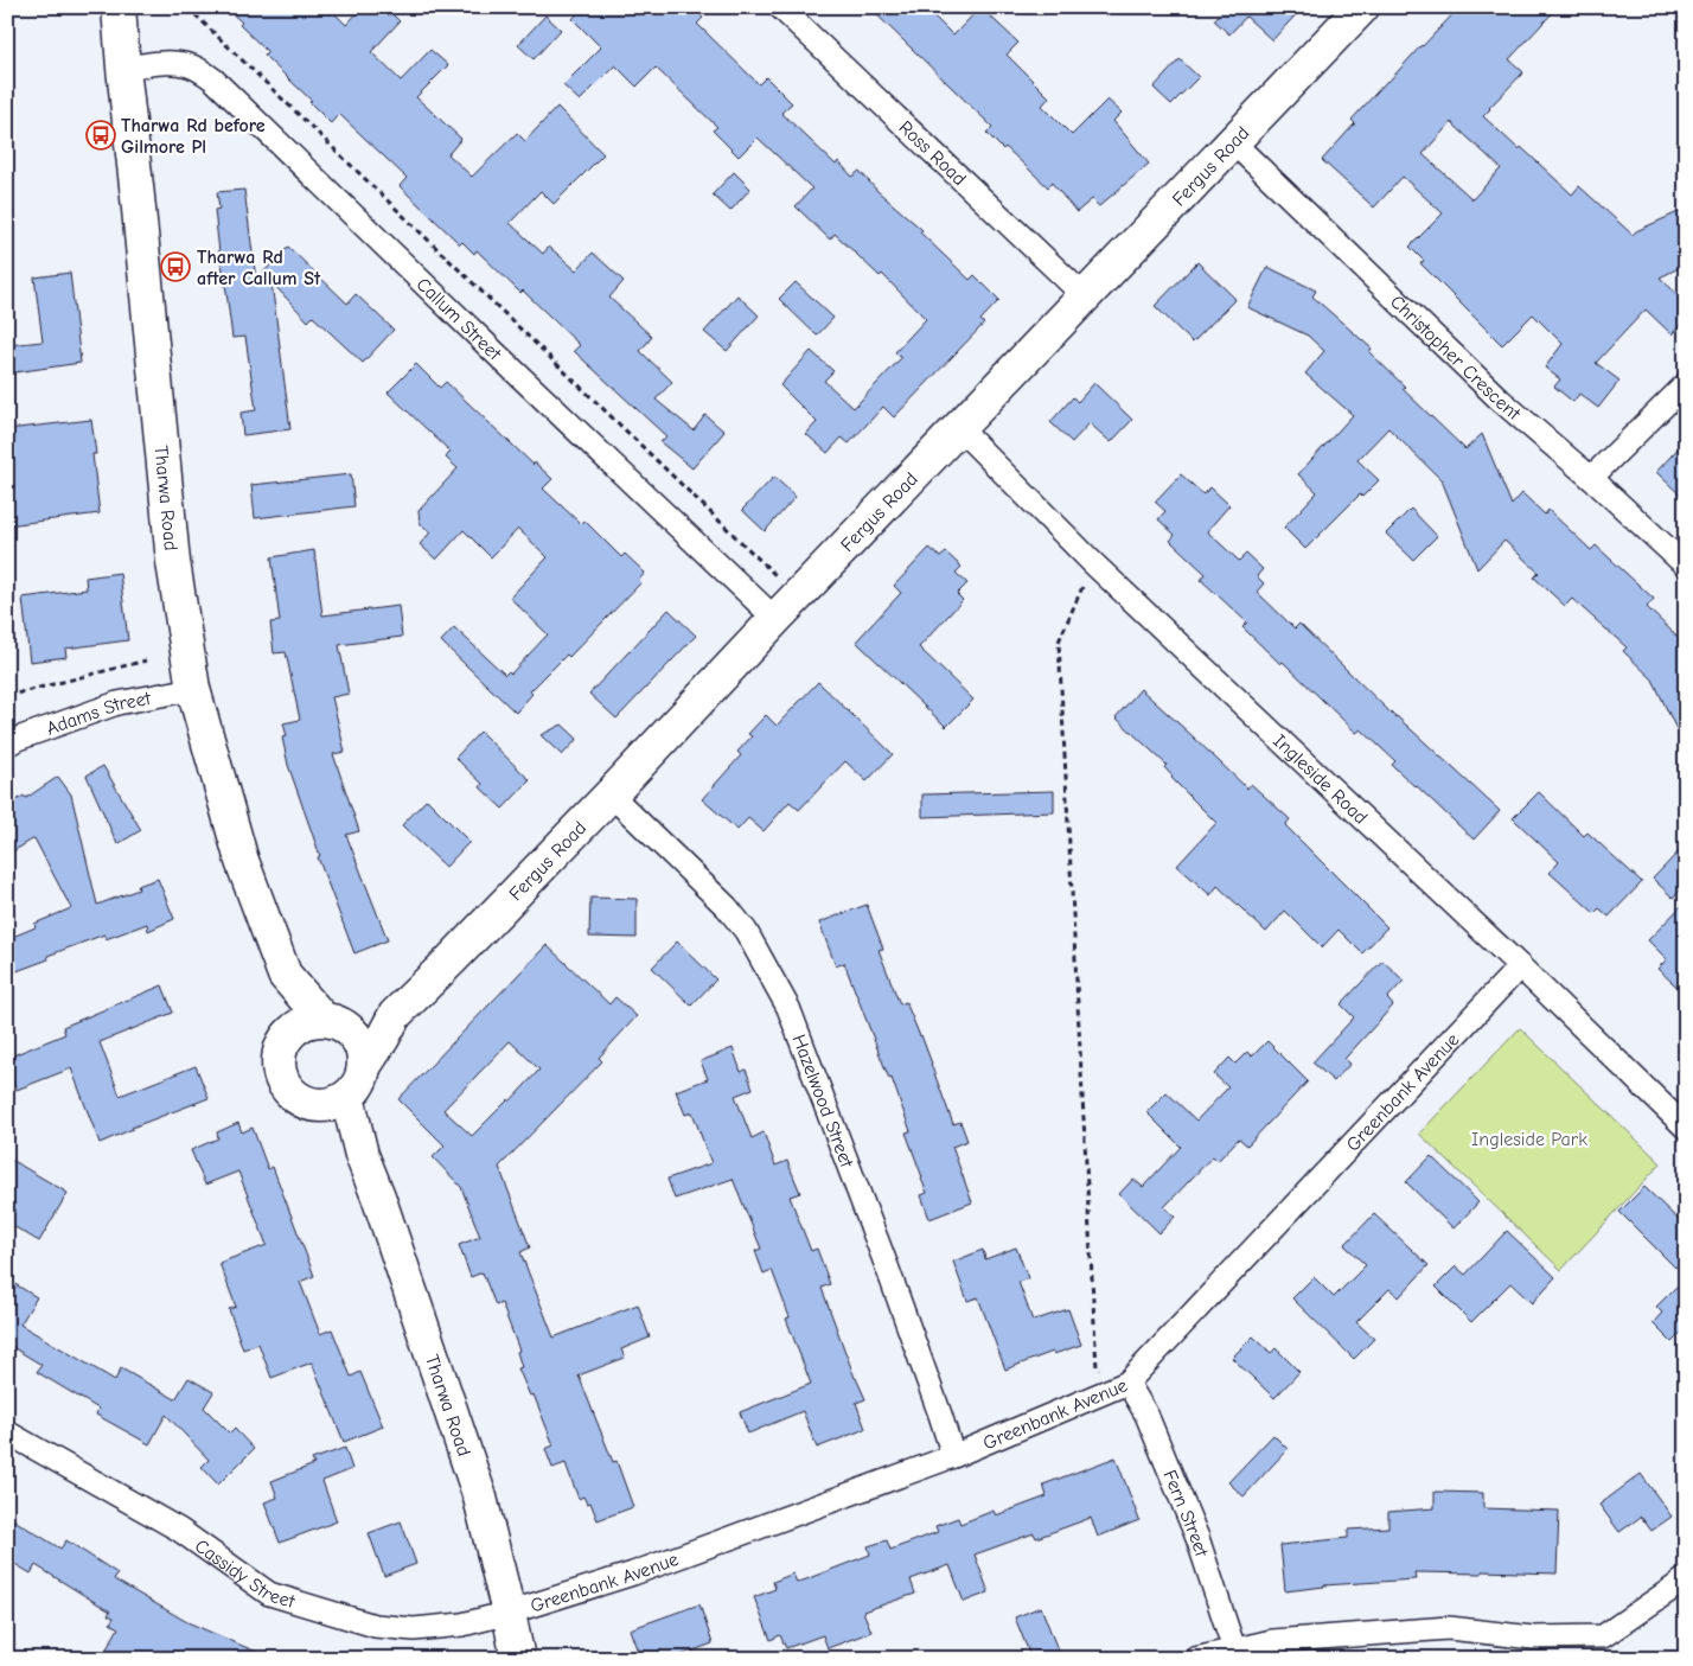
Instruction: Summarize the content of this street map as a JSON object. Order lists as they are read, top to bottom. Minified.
{"streets":{"street":["Ross Road","Fergus Road","Callum Street","Christopher Crescent","Tharwa Road","Adams Street","Ingleside Road","Greenbank Avenue","Hazelwood Street","Fern Street","Cassidy Street"]},"crossings":[["Ross Road","Fergus Road"],["Fergus Road","Callum Street"],["Fergus Road","Christopher Crescent"],["Fergus Road","Tharwa Road"],["Fergus Road","Ingleside Road"],["Fergus Road","Hazelwood Street"],["Callum Street","Tharwa Road"],["Tharwa Road","Adams Street"],["Tharwa Road","Greenbank Avenue"],["Tharwa Road","Cassidy Street"],["Ingleside Road","Greenbank Avenue"],["Greenbank Avenue","Hazelwood Street"],["Greenbank Avenue","Fern Street"],["Greenbank Avenue","Cassidy Street"]],"parks":["Ingleside Park"],"places":{"bus stop":["Tharwa Rd before Gilmore Pl","Tharwa Rd after Callum St"]}}
